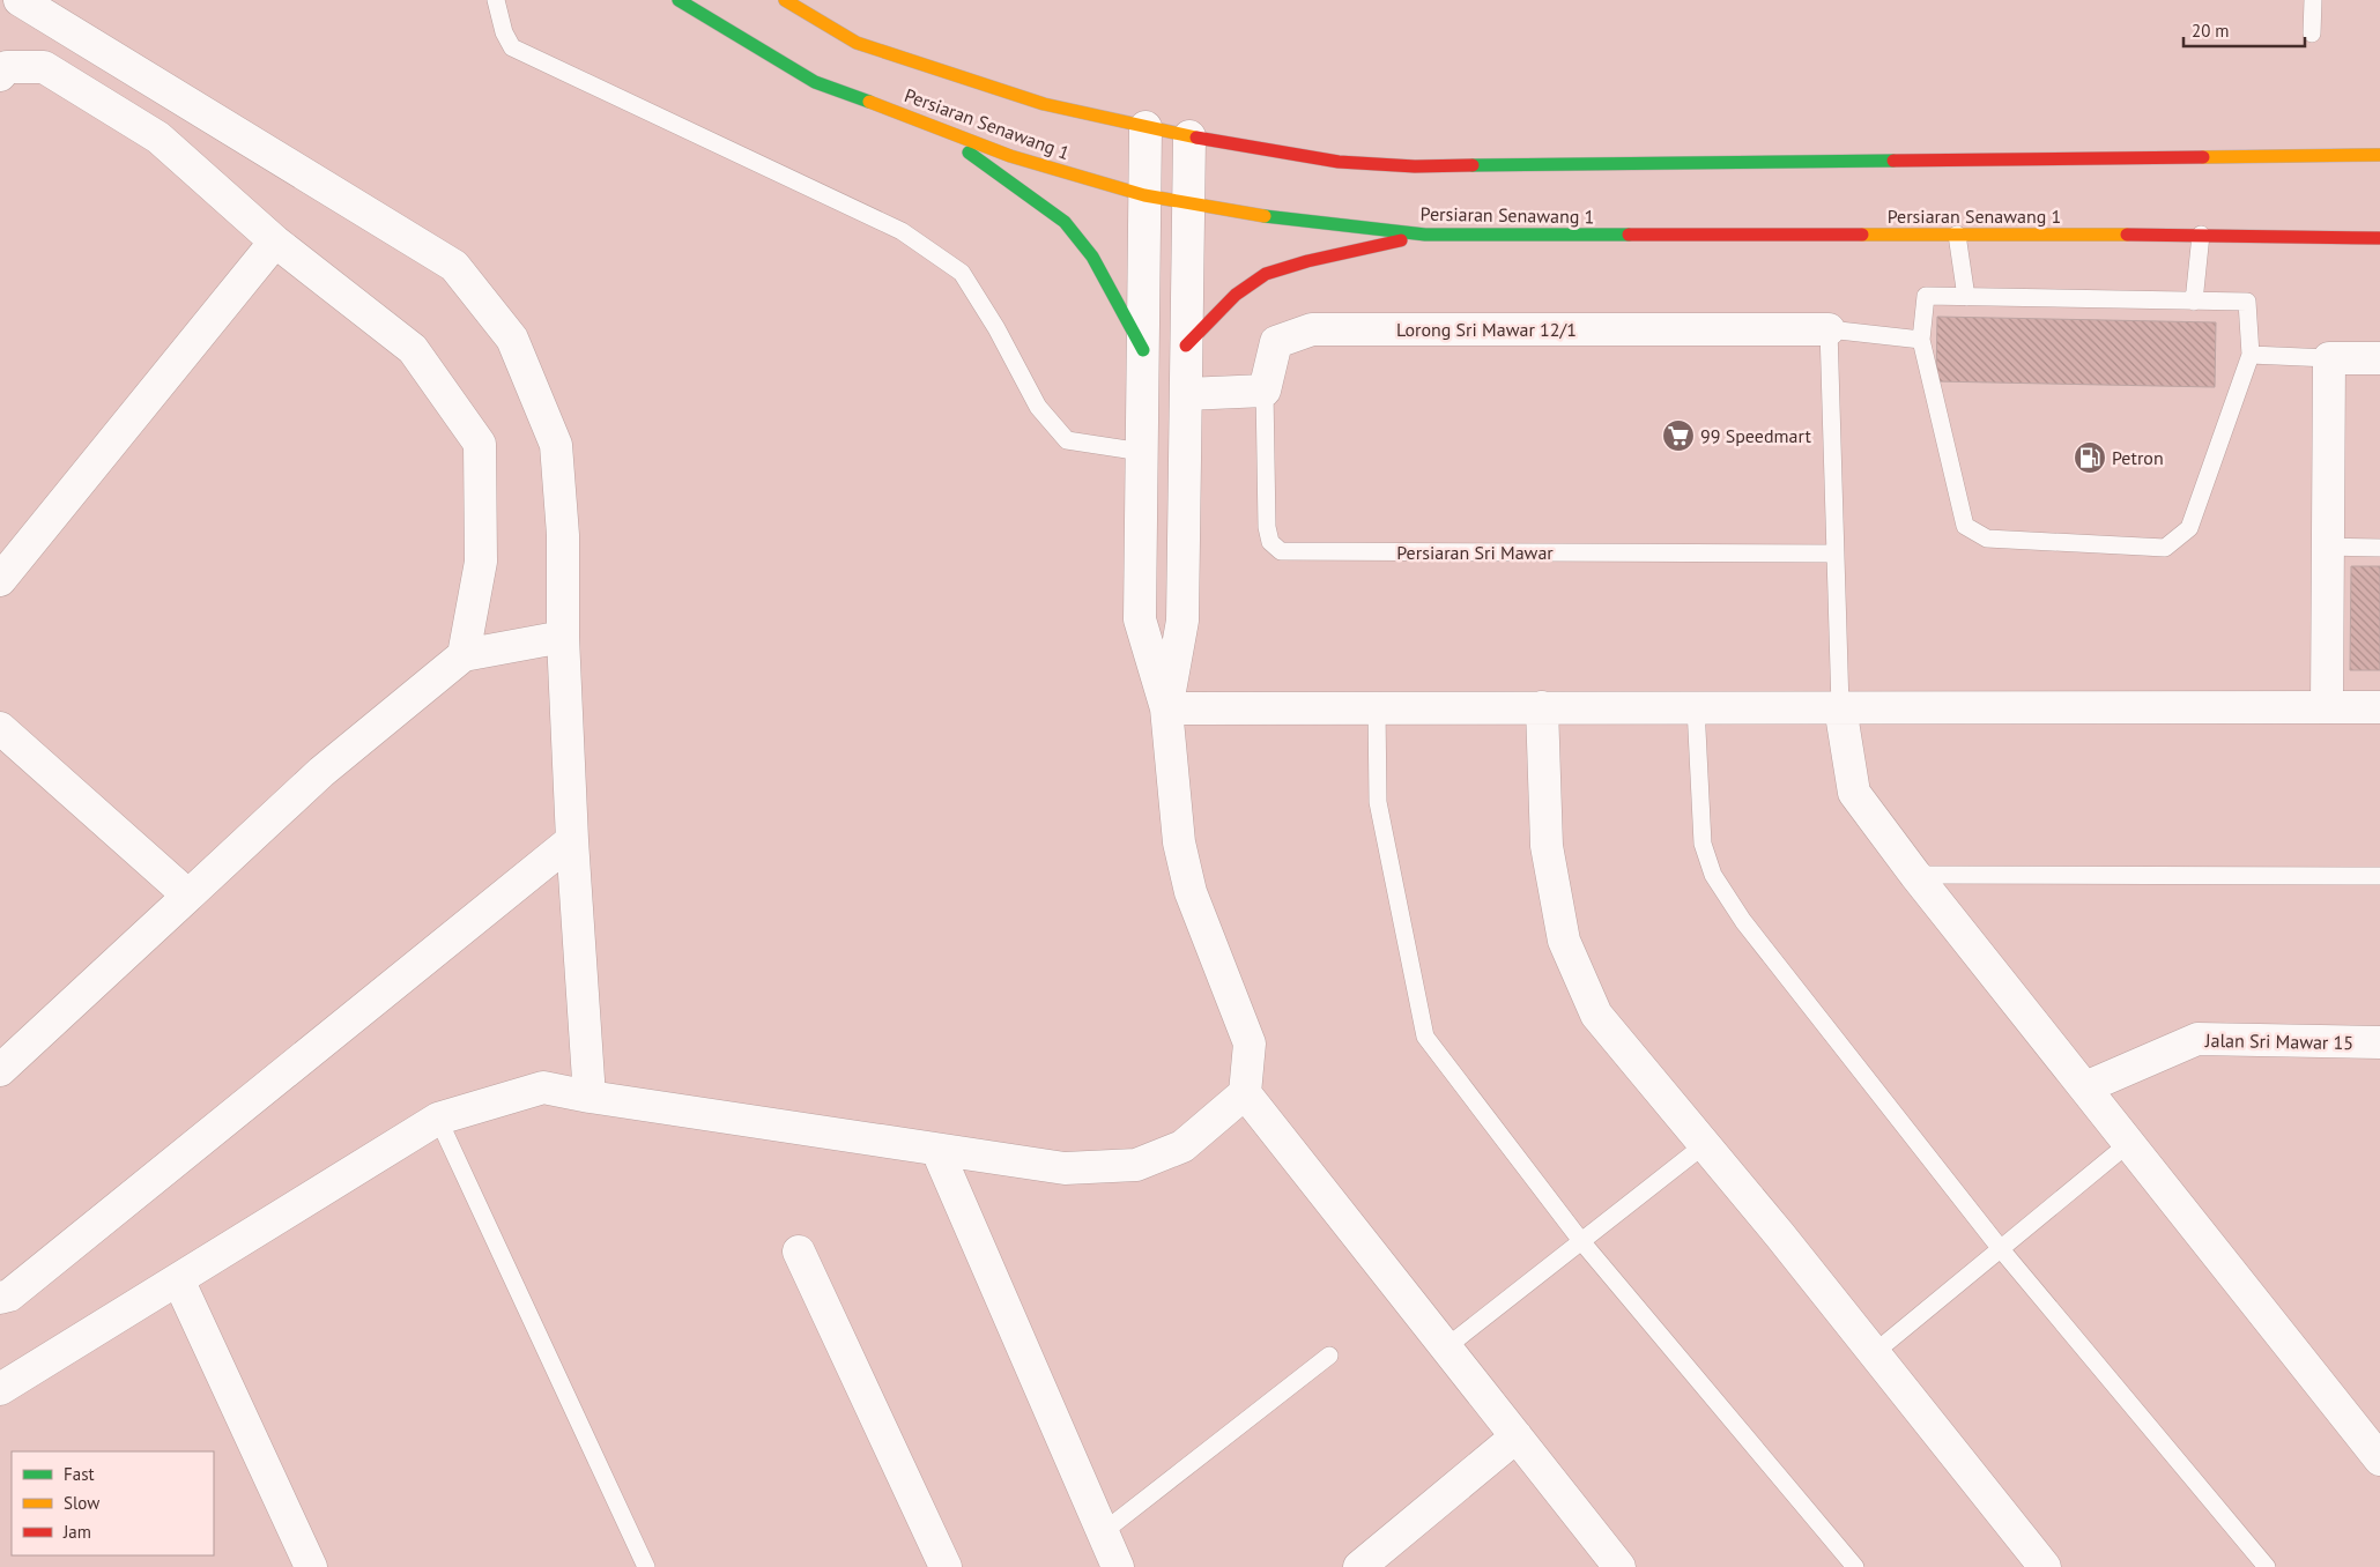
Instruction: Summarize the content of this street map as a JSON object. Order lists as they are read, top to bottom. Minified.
{"streets":{"main road":["Persiaran Senawang 1"],"street":["Lorong Sri Mawar 12/1","Jalan Sri Mawar 15"],"lane":["Persiaran Sri Mawar"]},"crossings":[["Lorong Sri Mawar 12/1","Persiaran Sri Mawar"]],"places":{"supermarket":["99 Speedmart"],"fuel station":["Petron"]},"legend":["Fast","Slow","Jam"],"scale_bar":"20 m"}
